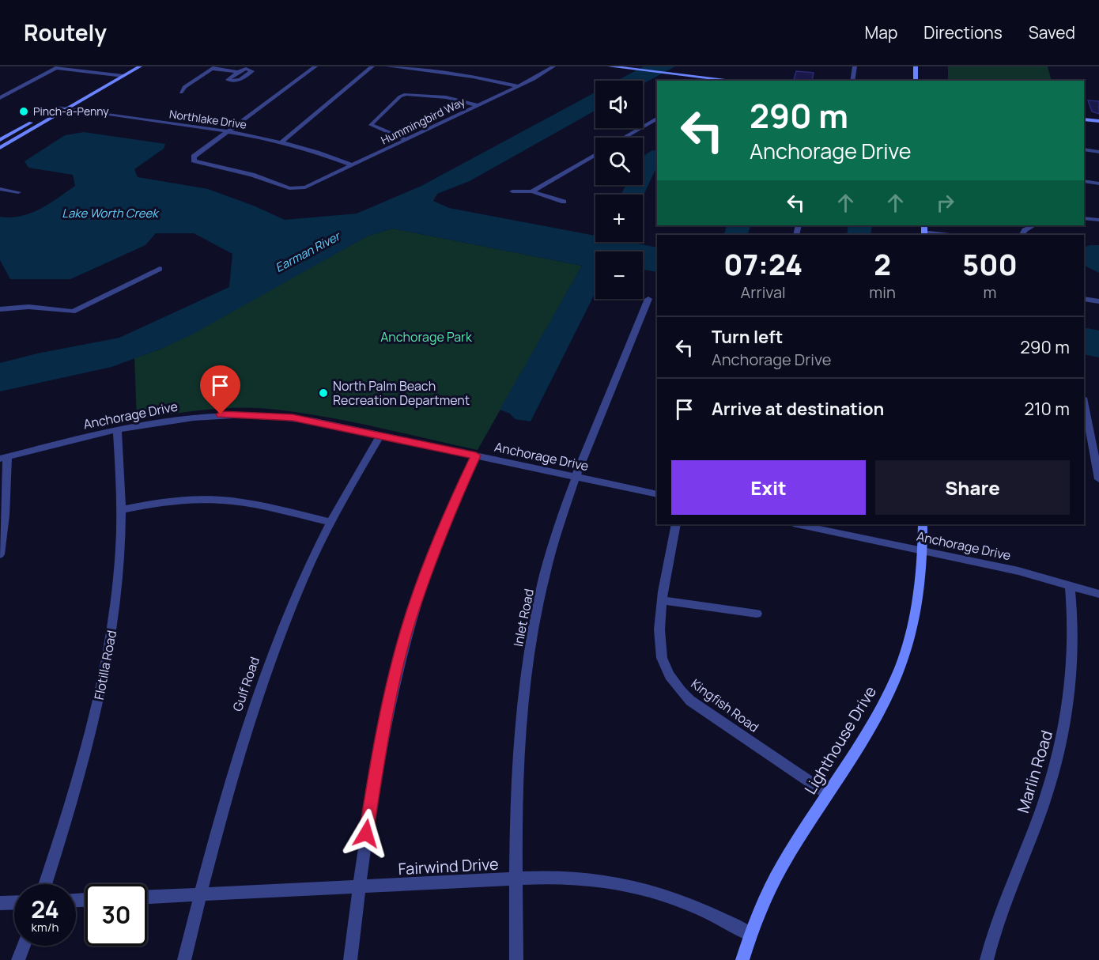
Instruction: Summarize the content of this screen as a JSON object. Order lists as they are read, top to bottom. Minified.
{"streets":{"street":["Northlake Drive","Hummingbird Way","Anchorage Drive","Inlet Road","Flotilla Road","Gulf Road","Kingfish Road","Lighthouse Drive","Marlin Road","Fairwind Drive"]},"crossings":[["Northlake Drive","Hummingbird Way"],["Anchorage Drive","Inlet Road"],["Anchorage Drive","Flotilla Road"],["Anchorage Drive","Gulf Road"],["Anchorage Drive","Lighthouse Drive"],["Anchorage Drive","Marlin Road"],["Inlet Road","Fairwind Drive"],["Gulf Road","Fairwind Drive"],["Kingfish Road","Lighthouse Drive"],["Lighthouse Drive","Fairwind Drive"]],"water":["Lake Worth Creek","Earman River"],"parks":["Anchorage Park"],"places":["Pinch-a-Penny","North Palm Beach Recreation Department"],"page":{"header":"Routely","nav":["Map","Directions","Saved"],"map_buttons":["+","−"],"turn":["290 m","Anchorage Drive"],"eta":["07:24","Arrival","2","min","500","m"],"list":[{"name":"Turn left","note":"Anchorage Drive","value":"290 m"},{"name":"Arrive at destination","value":"210 m"}],"buttons":["Exit","Share"],"speed":"24 km/h","limit":"30"}}
